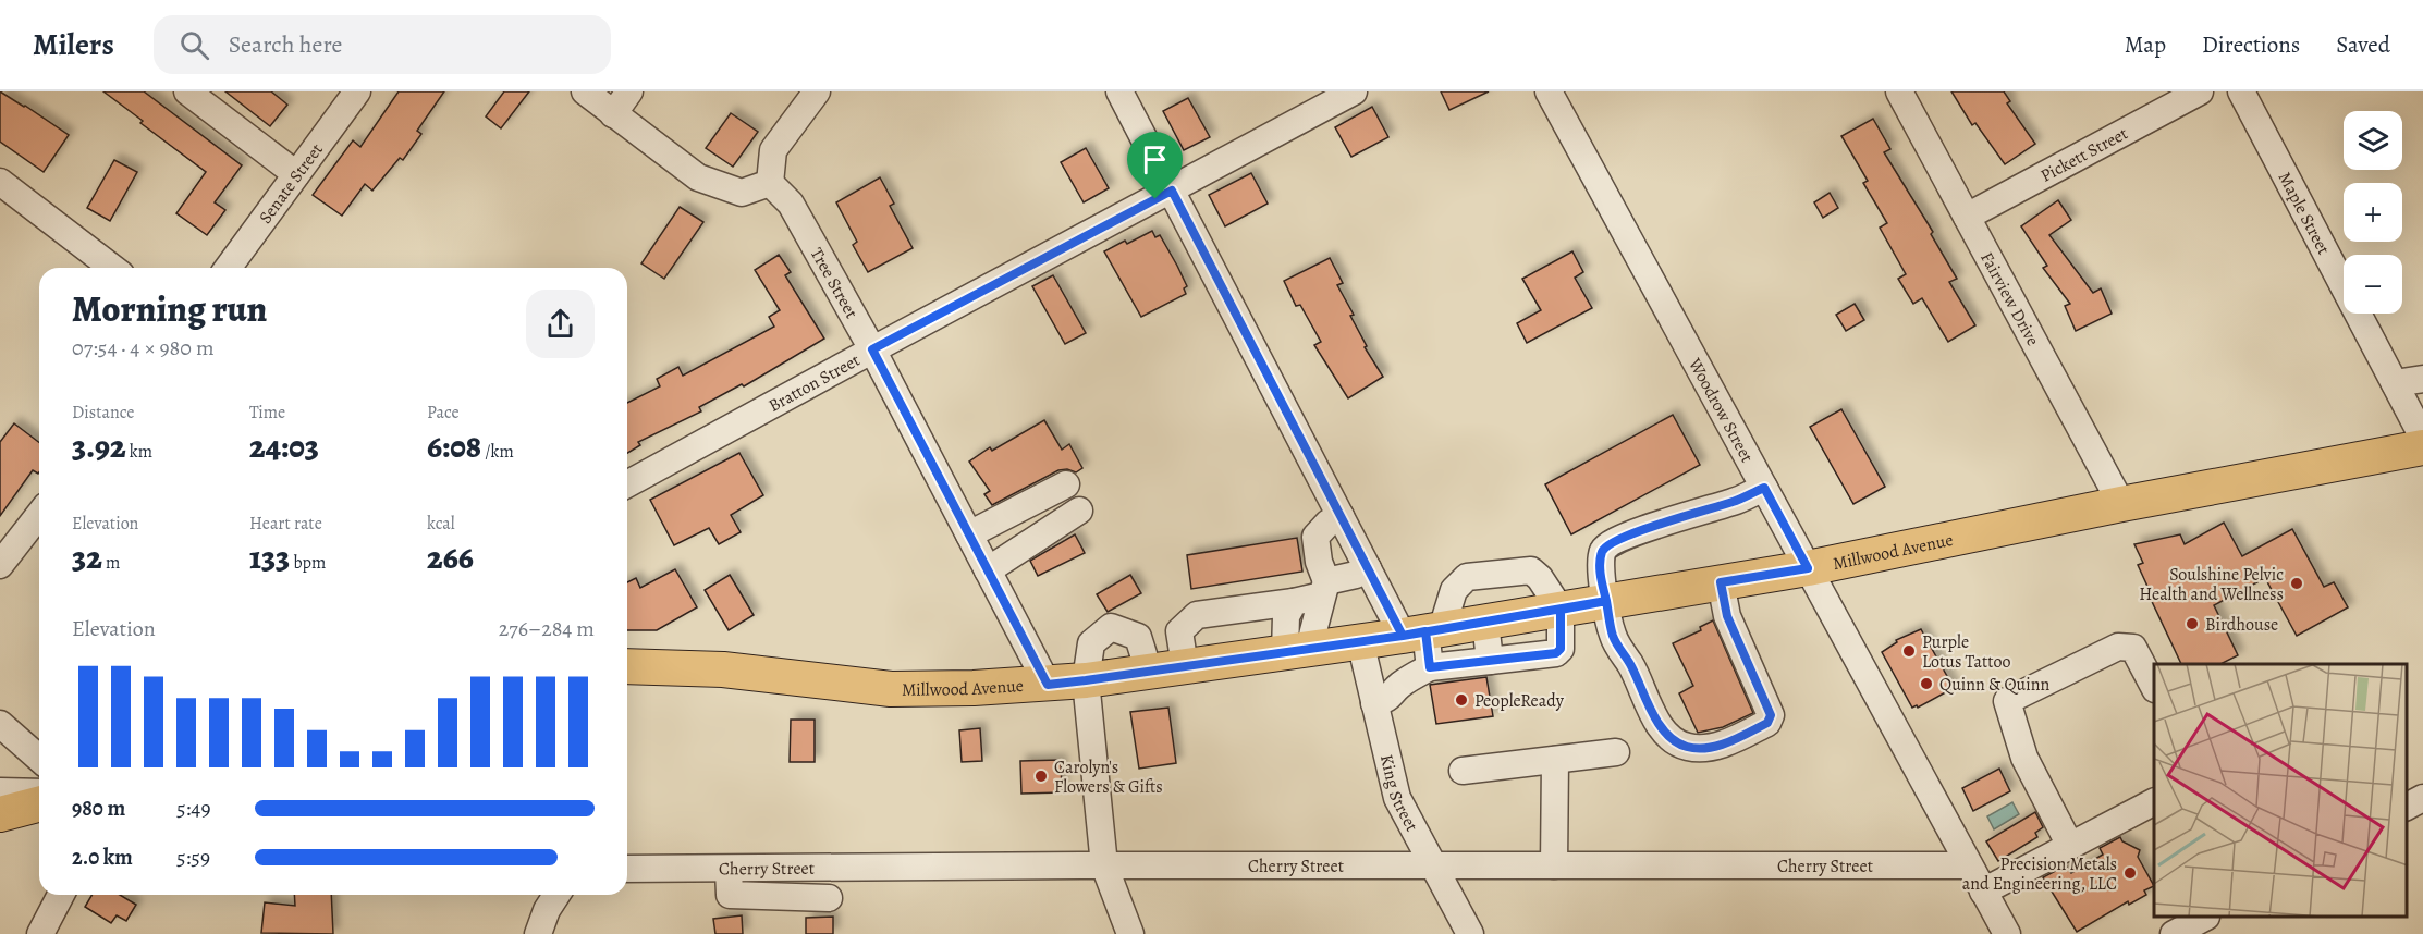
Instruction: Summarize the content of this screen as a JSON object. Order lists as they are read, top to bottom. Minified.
{"streets":{"main road":["Millwood Avenue"],"street":["Pickett Street","Senate Street","Maple Street","Tree Street","Fairview Drive","Bratton Street","Woodrow Street","King Street","Cherry Street"]},"crossings":[["Pickett Street","Fairview Drive"],["Tree Street","Bratton Street"],["Tree Street","Millwood Avenue"],["Fairview Drive","Millwood Avenue"],["Woodrow Street","Millwood Avenue"],["Woodrow Street","Cherry Street"],["Millwood Avenue","King Street"],["King Street","Cherry Street"]],"places":["Soulshine Pelvic Health and Wellness","Birdhouse","Purple Lotus Tattoo","Quinn & Quinn","PeopleReady","Carolyn's Flowers & Gifts","Precision Metals and Engineering, LLC"],"page":{"header":"Milers","search":"Search here","nav":["Map","Directions","Saved"],"map_buttons":["+","−"],"heading":["Morning run","07:54 · 4 × 980 m"],"stats":[["Distance","3.92 km"],["Time","24:03"],["Pace","6:08 /km"],["Elevation","32 m"],["Heart rate","133 bpm"],["kcal","266"]],"chart":["Elevation","276–284 m"],"list":[{"name":"980 m","note":"5:49"},{"name":"2.0 km","note":"5:59"}]}}
